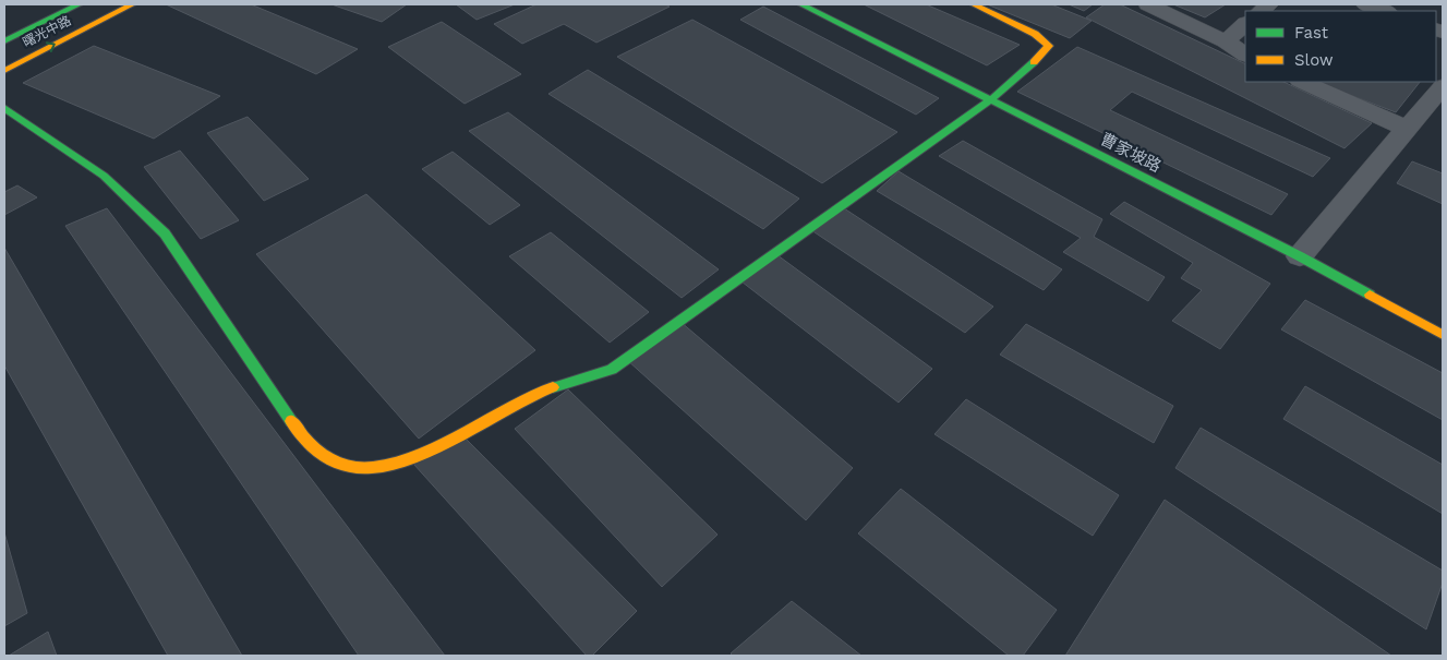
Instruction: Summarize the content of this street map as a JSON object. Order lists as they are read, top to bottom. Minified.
{"streets":{"street":["曙光中路","曹家坡路"]},"legend":["Fast","Slow"]}
